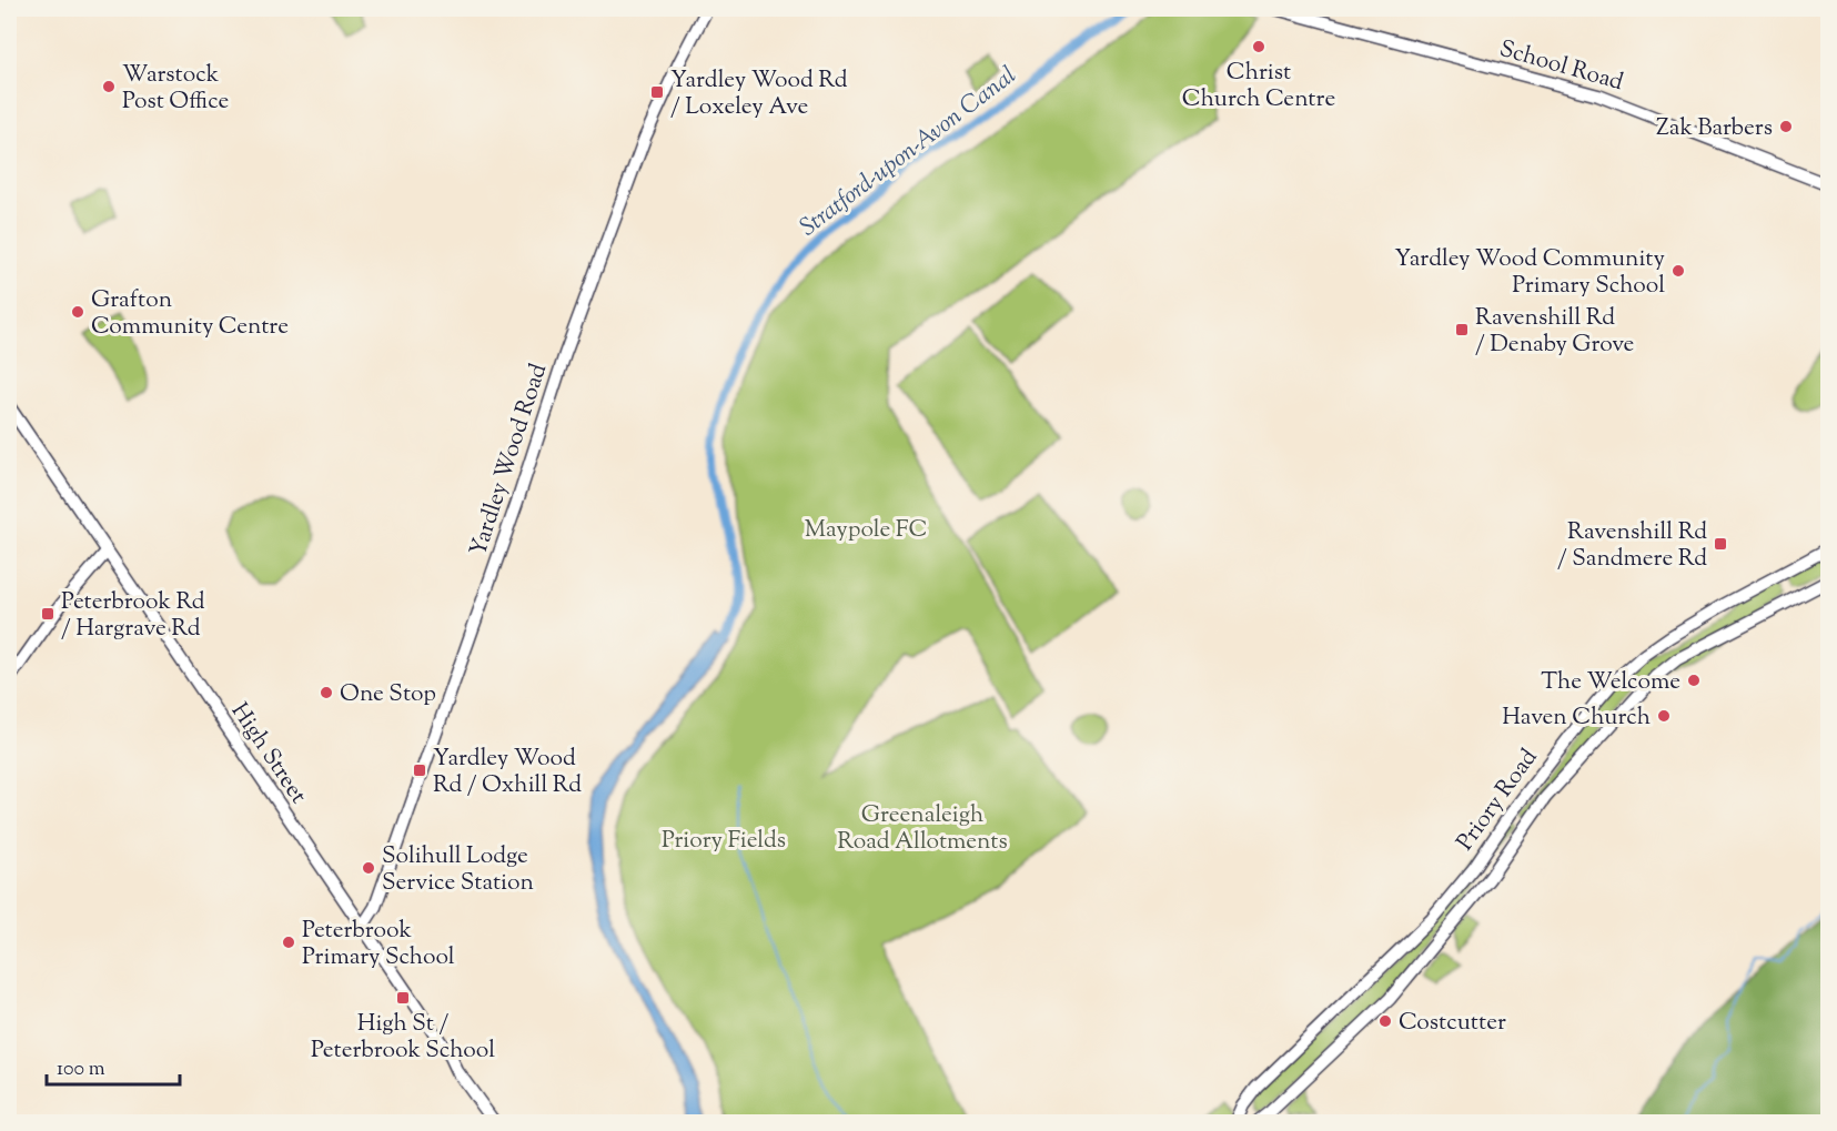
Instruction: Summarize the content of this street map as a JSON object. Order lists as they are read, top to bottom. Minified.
{"streets":{"street":["School Road","Yardley Wood Road","High Street","Priory Road"]},"crossings":[["Yardley Wood Road","High Street"]],"water":["Stratford-upon-Avon Canal"],"parks":["Maypole FC","Greenaleigh Road Allotments","Priory Fields"],"places":{"other":["Christ Church Centre","Warstock Post Office","Zak Barbers","Yardley Wood Community Primary School","Grafton Community Centre","The Welcome","One Stop","Haven Church","Solihull Lodge Service Station","Peterbrook Primary School","Costcutter"],"transit":["Yardley Wood Rd / Loxeley Ave","Ravenshill Rd / Denaby Grove","Ravenshill Rd / Sandmere Rd","Peterbrook Rd / Hargrave Rd","Yardley Wood Rd / Oxhill Rd","High St / Peterbrook School"]},"scale_bar":"100 m"}
